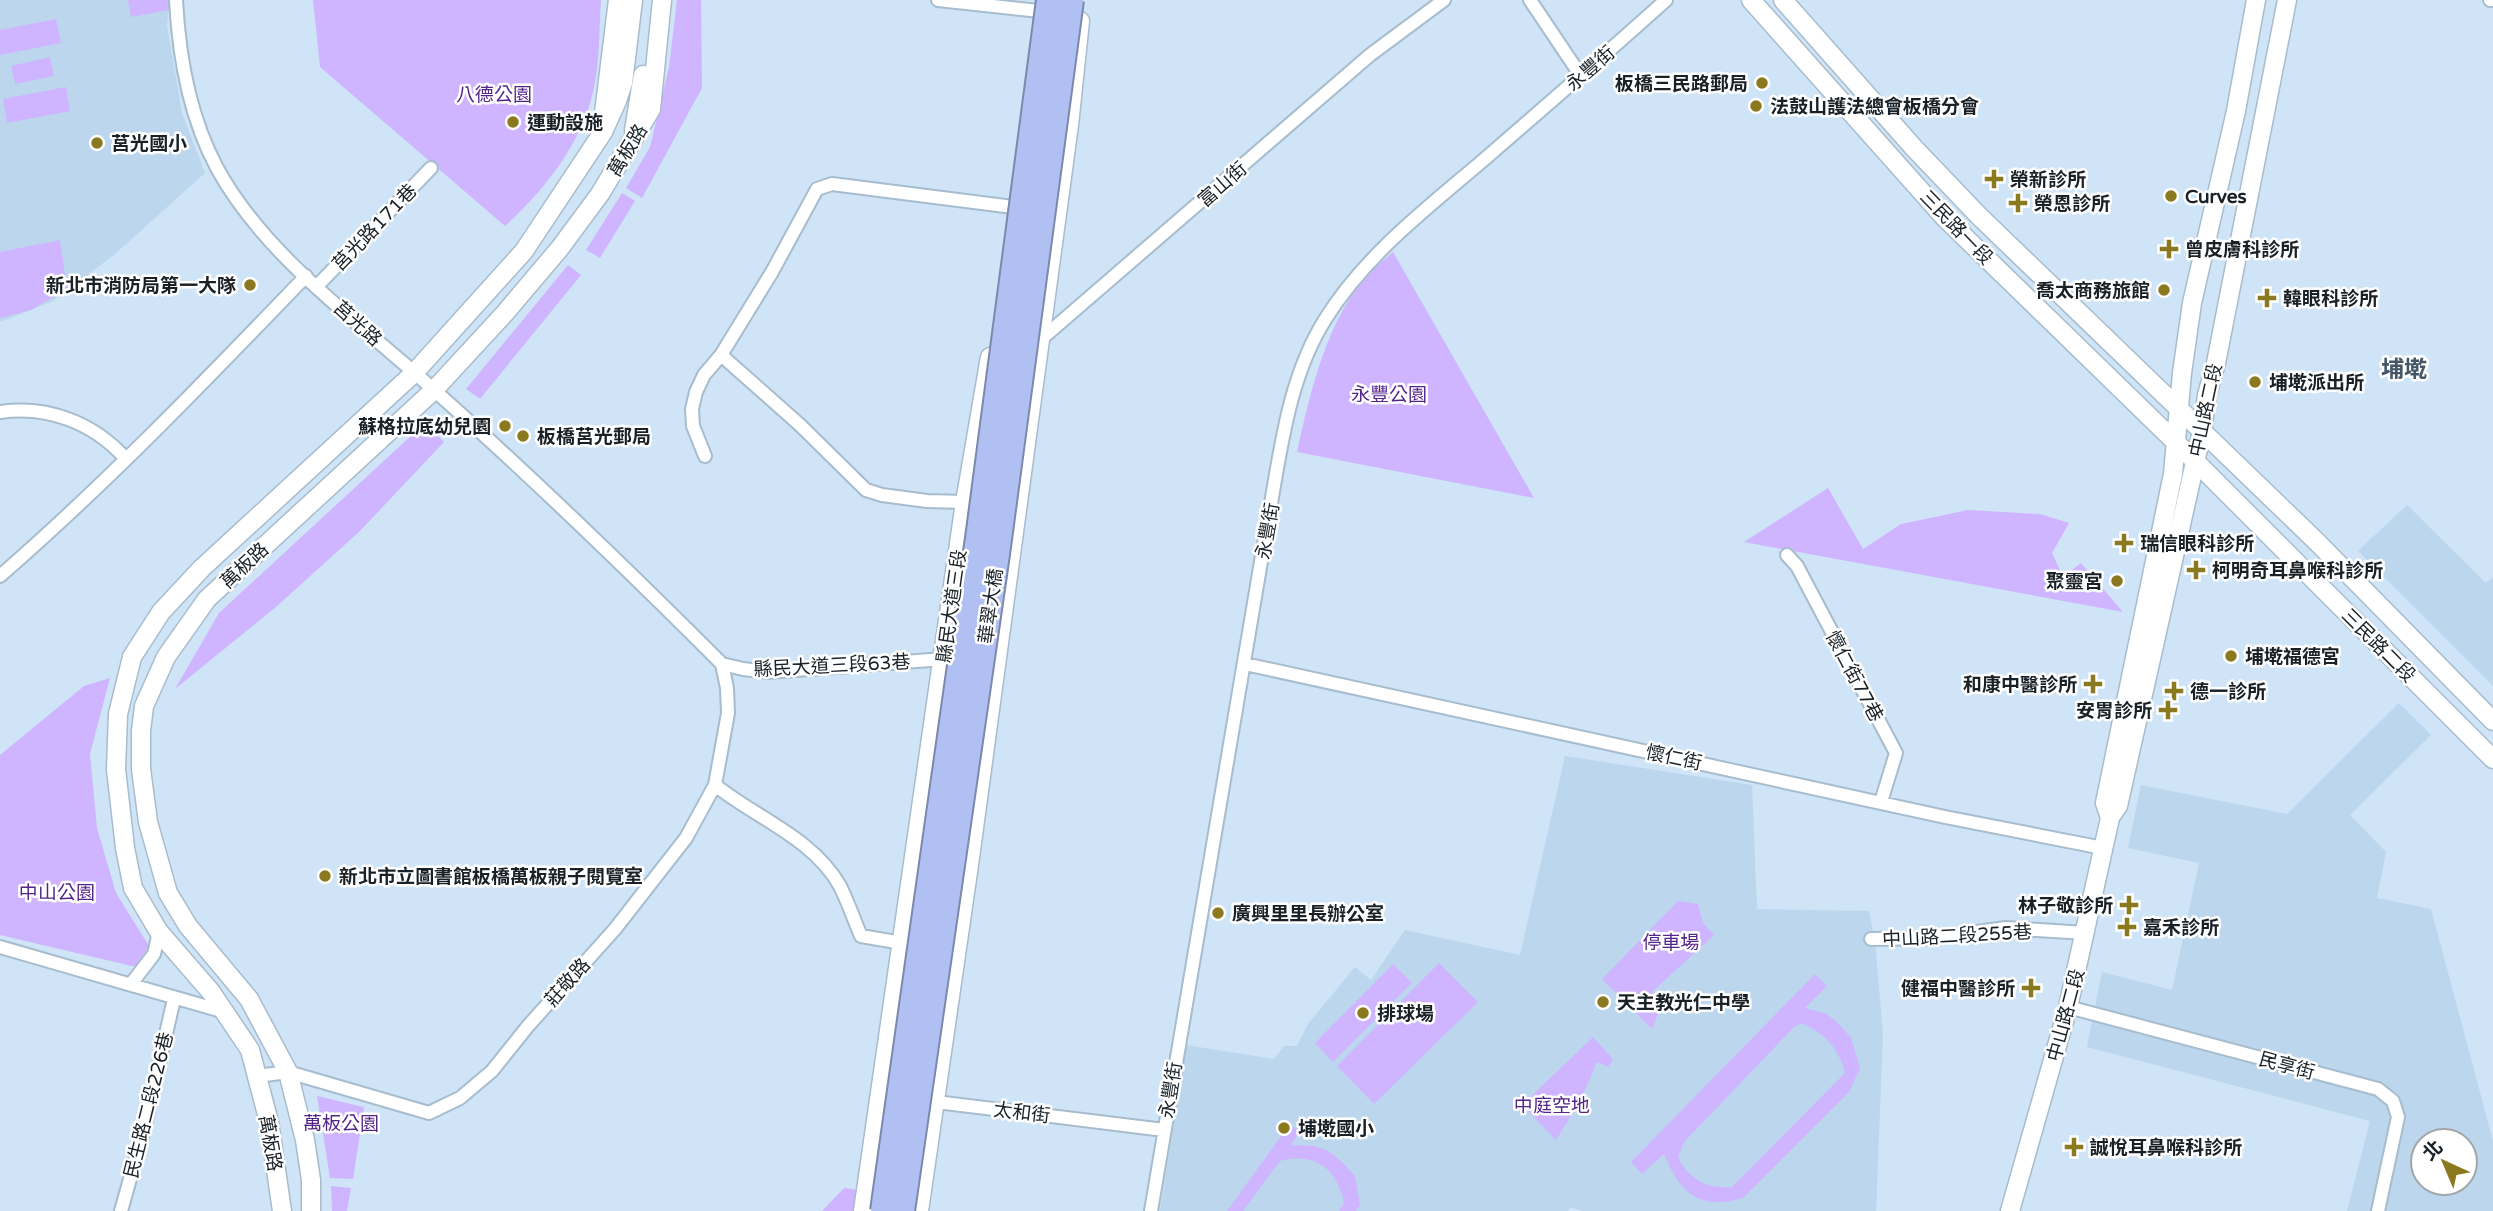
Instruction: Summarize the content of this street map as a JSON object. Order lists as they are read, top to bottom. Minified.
{"streets":{"highway":["華翠大橋"],"street":["永豐街","萬板路","富山街","莒光路171巷","三民路一段","莒光路","中山路二段","縣民大道三段","三民路二段","縣民大道三段63巷","懷仁街77巷","懷仁街","中山路二段255巷","莊敬路","民享街","民生路二段226巷","太和街"]},"crossings":[["永豐街","懷仁街"],["永豐街","太和街"],["萬板路","莒光路"],["萬板路","莊敬路"],["富山街","縣民大道三段"],["莒光路171巷","莒光路"],["三民路一段","中山路二段"],["三民路一段","三民路二段"],["莒光路","縣民大道三段63巷"],["莒光路","莊敬路"],["中山路二段","三民路二段"],["中山路二段","懷仁街"],["中山路二段","中山路二段255巷"],["中山路二段","民享街"],["縣民大道三段","華翠大橋"],["縣民大道三段","縣民大道三段63巷"],["縣民大道三段","太和街"],["縣民大道三段63巷","莊敬路"],["懷仁街77巷","懷仁街"]],"districts":["埔墘"],"parks":["八德公園","永豐公園","中山公園","停車場","中庭空地","萬板公園"],"places":{"other":["板橋三民路郵局","法鼓山護法總會板橋分會","運動設施","莒光國小","Curves","新北市消防局第一大隊","喬太商務旅館","埔墘派出所","蘇格拉底幼兒園","板橋莒光郵局","聚靈宮","埔墘福德宮","新北市立圖書館板橋萬板親子閱覽室","廣興里里長辦公室","天主教光仁中學","排球場","埔墘國小"],"health":["榮新診所","榮恩診所","曾皮膚科診所","韓眼科診所","瑞信眼科診所","柯明奇耳鼻喉科診所","和康中醫診所","德一診所","安胃診所","林子敬診所","嘉禾診所","健福中醫診所","誠悅耳鼻喉科診所"]},"north":"top left"}
